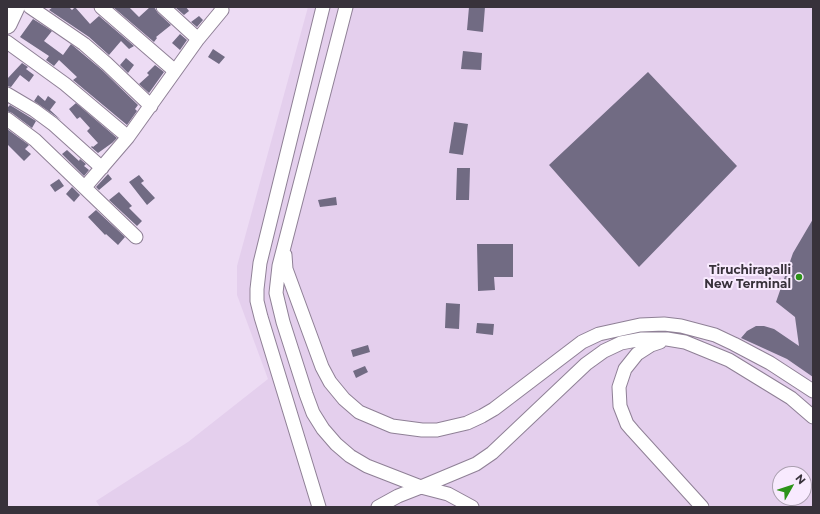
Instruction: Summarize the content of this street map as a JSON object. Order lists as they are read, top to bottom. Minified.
{"places":["Tiruchirapalli New Terminal"],"north":"top right"}
